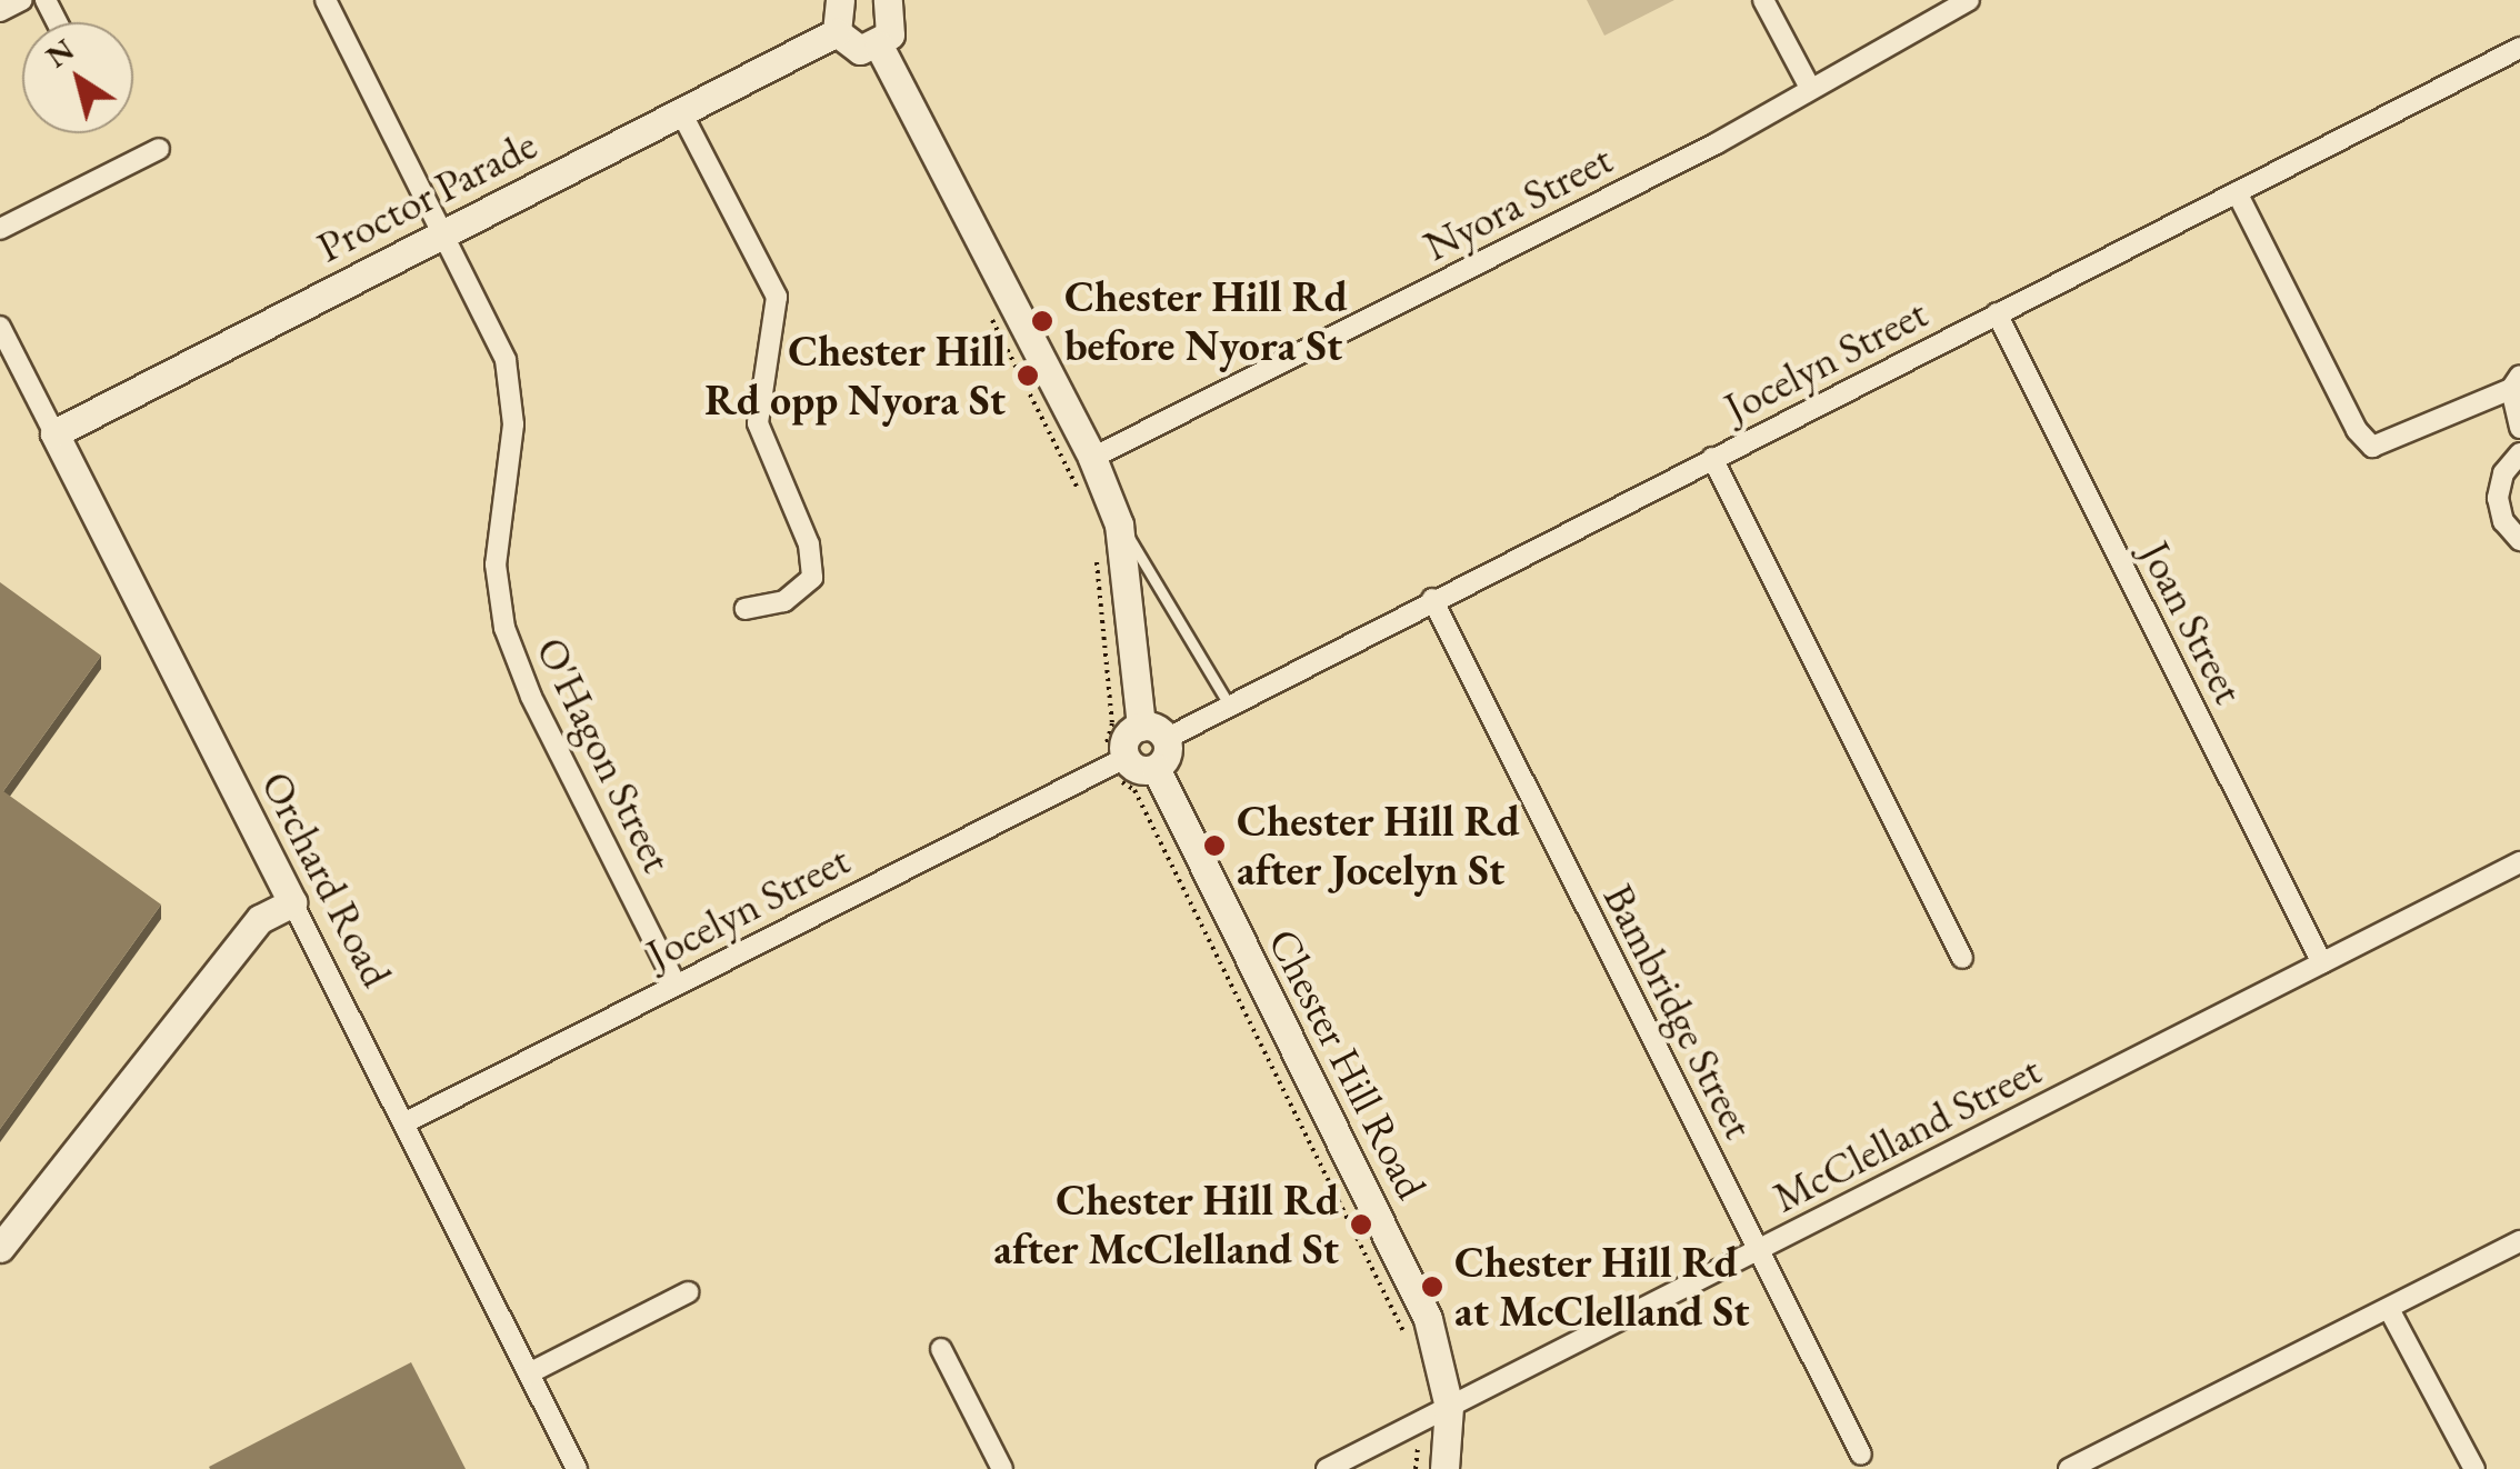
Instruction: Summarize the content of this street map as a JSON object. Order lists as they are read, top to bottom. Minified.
{"streets":{"street":["Proctor Parade","Nyora Street","Jocelyn Street","Joan Street","O'Hagon Street","Orchard Road","Bambridge Street","Chester Hill Road","McClelland Street"]},"crossings":[["Proctor Parade","O'Hagon Street"],["Proctor Parade","Orchard Road"],["Jocelyn Street","Joan Street"],["Jocelyn Street","O'Hagon Street"],["Jocelyn Street","Orchard Road"],["Jocelyn Street","Bambridge Street"],["Joan Street","McClelland Street"],["Bambridge Street","McClelland Street"],["Chester Hill Road","McClelland Street"]],"places":["Chester Hill Rd before Nyora St","Chester Hill Rd opp Nyora St","Chester Hill Rd after Jocelyn St","Chester Hill Rd after McClelland St","Chester Hill Rd at McClelland St"],"north":"top left"}
